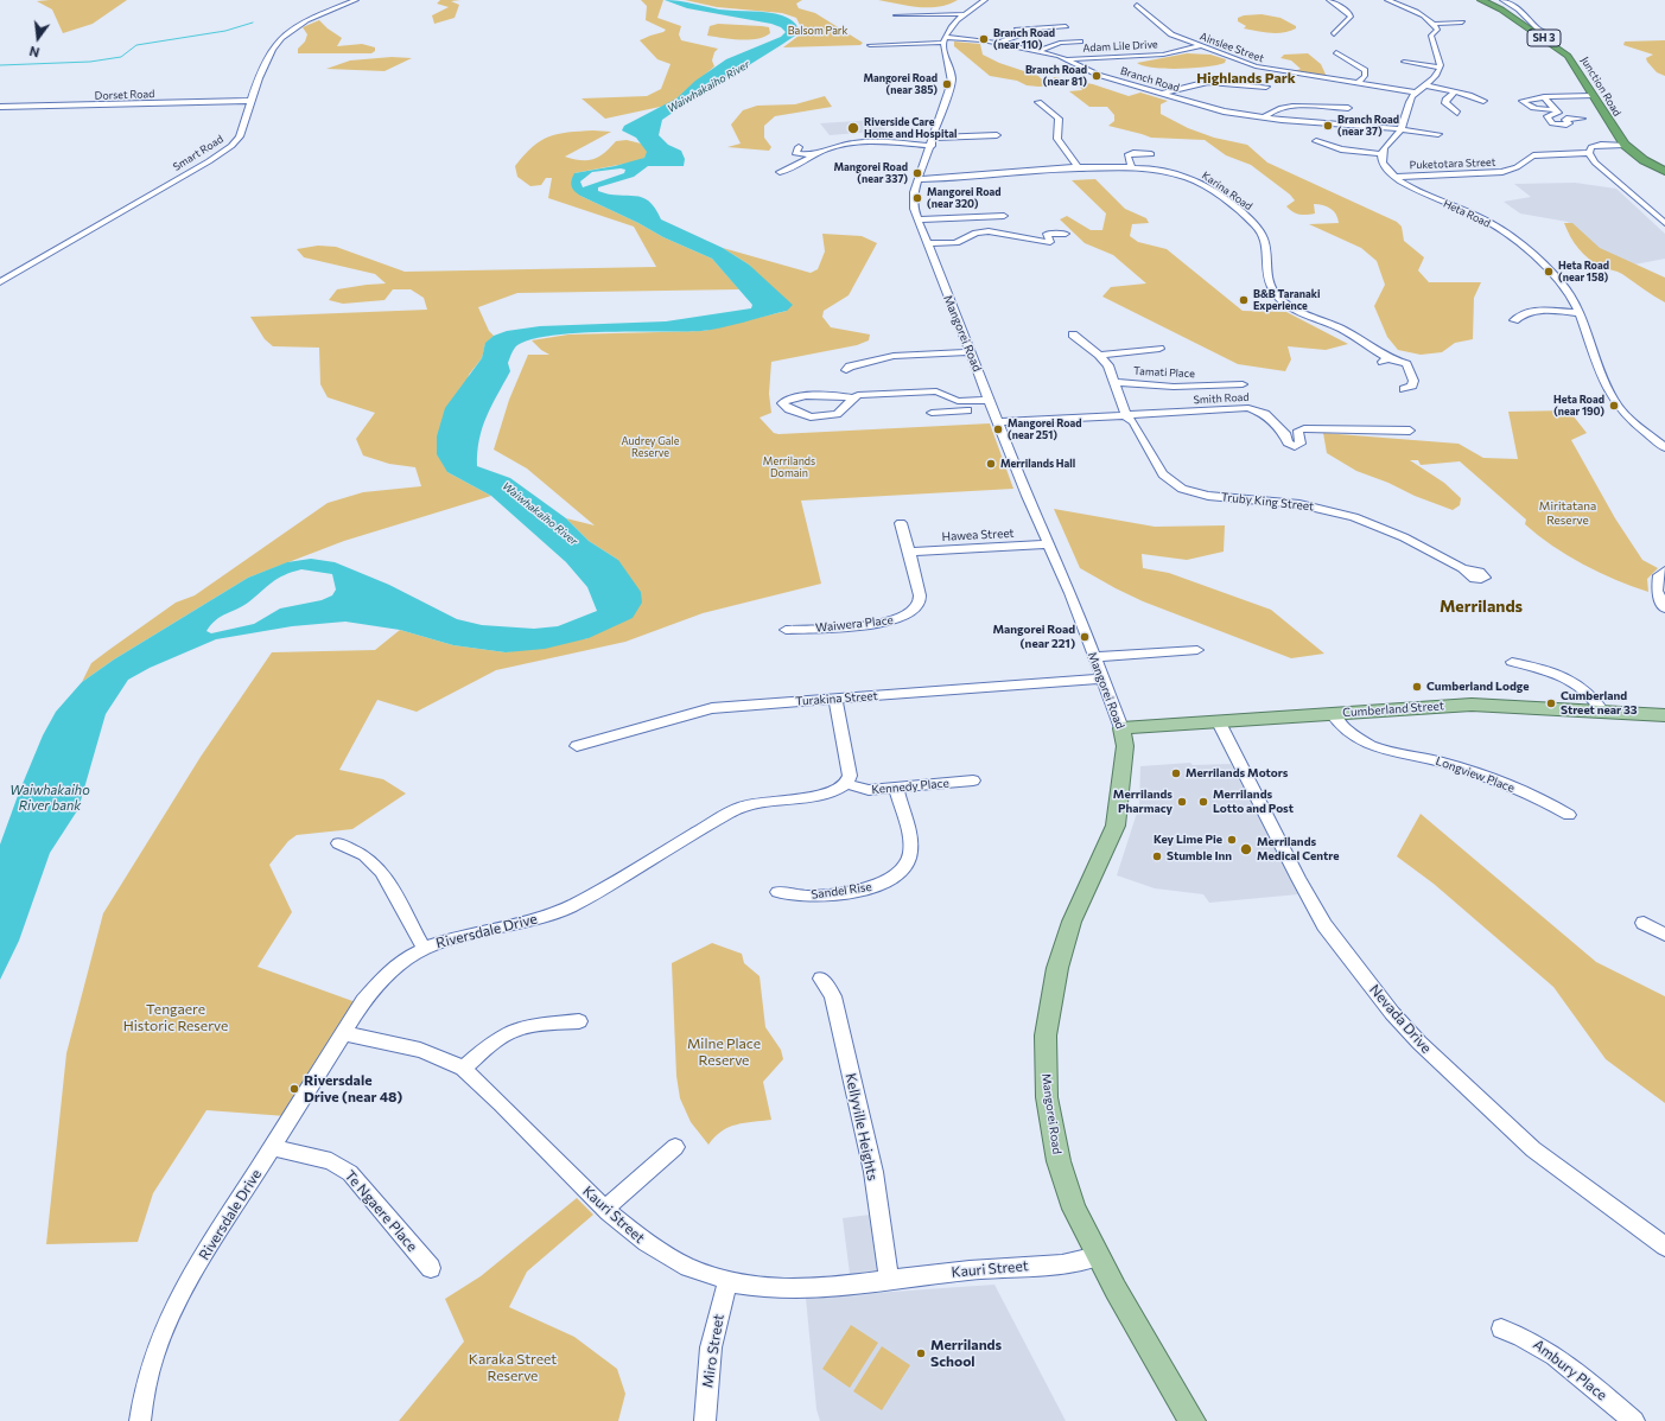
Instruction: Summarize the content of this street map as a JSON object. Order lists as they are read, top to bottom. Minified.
{"streets":{"highway":["SH 3","Junction Road"],"main road":["Mangorei Road","Cumberland Street"],"street":["Adam Lile Drive","Ainslee Street","Branch Road","Dorset Road","Smart Road","Puketotara Street","Karina Road","Heta Road","Tamati Place","Smith Road","Truby King Street","Hawea Street","Waiwera Place","Turakina Street","Longview Place","Kennedy Place","Sandel Rise","Riversdale Drive","Nevada Drive","Kellyville Heights","Te Ngaere Place","Kauri Street","Miro Street","Ambury Place"]},"crossings":[["SH 3","Junction Road"],["Adam Lile Drive","Ainslee Street"],["Adam Lile Drive","Branch Road"],["Branch Road","Mangorei Road"],["Dorset Road","Smart Road"],["Puketotara Street","Heta Road"],["Karina Road","Mangorei Road"],["Mangorei Road","Smith Road"],["Mangorei Road","Hawea Street"],["Mangorei Road","Turakina Street"],["Mangorei Road","Cumberland Street"],["Mangorei Road","Kauri Street"],["Tamati Place","Truby King Street"],["Smith Road","Truby King Street"],["Hawea Street","Waiwera Place"],["Cumberland Street","Longview Place"],["Cumberland Street","Nevada Drive"],["Kennedy Place","Sandel Rise"],["Kennedy Place","Riversdale Drive"],["Riversdale Drive","Te Ngaere Place"],["Riversdale Drive","Kauri Street"],["Kellyville Heights","Kauri Street"],["Kauri Street","Miro Street"]],"districts":["Highlands Park","Merrilands"],"water":["Waiwhakaiho River","Waiwhakaiho River bank"],"parks":["Balsom Park","Audrey Gale Reserve","Merrilands Domain","Miritatana Reserve","Tengaere Historic Reserve","Milne Place Reserve","Karaka Street Reserve"],"places":["Branch Road (near 110)","Branch Road (near 81)","Mangorei Road (near 385)","Branch Road (near 37)","Riverside Care Home and Hospital","Mangorei Road (near 337)","Mangorei Road (near 320)","Heta Road (near 158)","B&B Taranaki Experience","Heta Road (near 190)","Mangorei Road (near 251)","Merrilands Hall","Mangorei Road (near 221)","Cumberland Lodge","Cumberland Street near 33","Merrilands Motors","Merrilands Pharmacy","Merrilands Lotto and Post","Key Lime Pie","Merrilands Medical Centre","Stumble Inn","Riversdale Drive (near 48)","Merrilands School"],"north":"bottom"}
